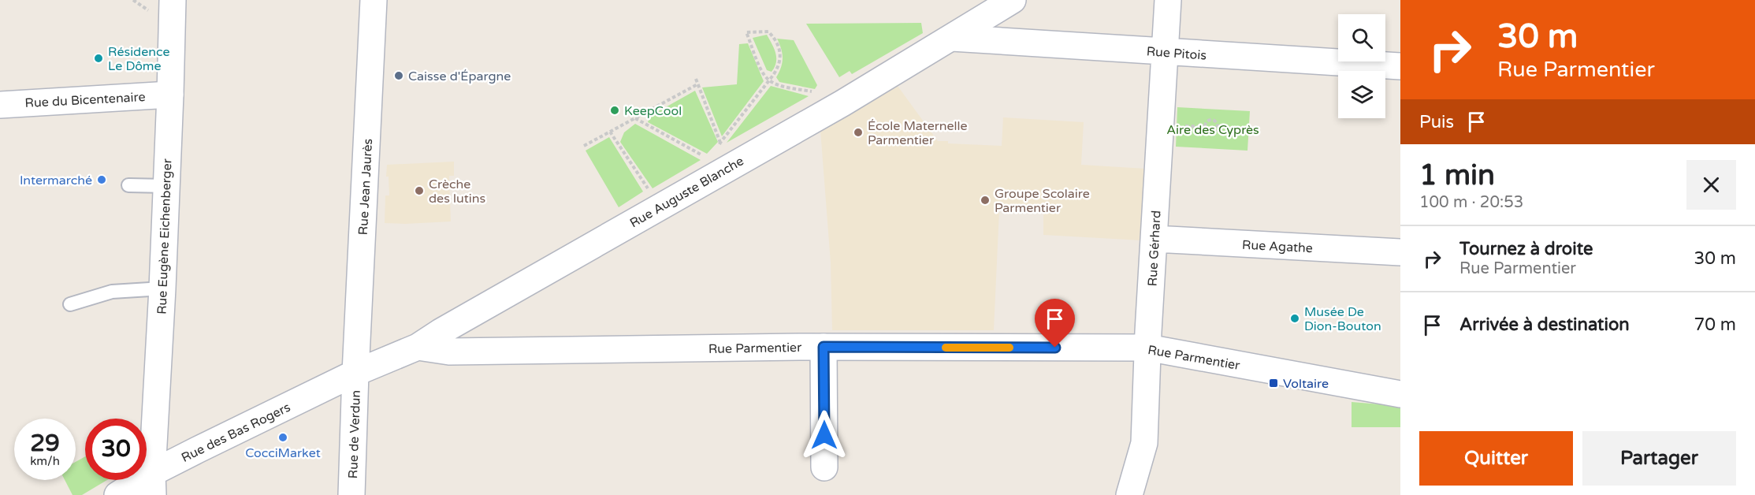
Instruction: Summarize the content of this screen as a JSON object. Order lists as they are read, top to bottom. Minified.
{"streets":{"street":["Rue Pitois","Rue du Bicentenaire","Rue Jean Jaurès","Rue Auguste Blanche","Rue Eugène Eichenberger","Rue Agathe","Rue Gérhard","Rue Parmentier","Rue des Bas Rogers","Rue de Verdun"]},"crossings":[["Rue Pitois","Rue Auguste Blanche"],["Rue Pitois","Rue Gérhard"],["Rue du Bicentenaire","Rue Eugène Eichenberger"],["Rue Jean Jaurès","Rue Auguste Blanche"],["Rue Jean Jaurès","Rue des Bas Rogers"],["Rue Jean Jaurès","Rue de Verdun"],["Rue Auguste Blanche","Rue Parmentier"],["Rue Auguste Blanche","Rue des Bas Rogers"],["Rue Auguste Blanche","Rue de Verdun"],["Rue Eugène Eichenberger","Rue des Bas Rogers"],["Rue Agathe","Rue Gérhard"],["Rue Gérhard","Rue Parmentier"],["Rue des Bas Rogers","Rue de Verdun"]],"parks":["Aire des Cyprès"],"places":{"other":["Résidence Le Dôme","Caisse d'Épargne","KeepCool","École Maternelle Parmentier","Intermarché","Crèche des lutins","Groupe Scolaire Parmentier","Musée De Dion-Bouton","CocciMarket"],"transit":["Voltaire"]},"page":{"turn":["30 m","Rue Parmentier"],"then":"Puis","heading":["1 min","100 m · 20:53"],"list":[{"name":"Tournez à droite","note":"Rue Parmentier","value":"30 m"},{"name":"Arrivée à destination","value":"70 m"}],"speed":"29 km/h","limit":"30","buttons":["Quitter","Partager"]}}
